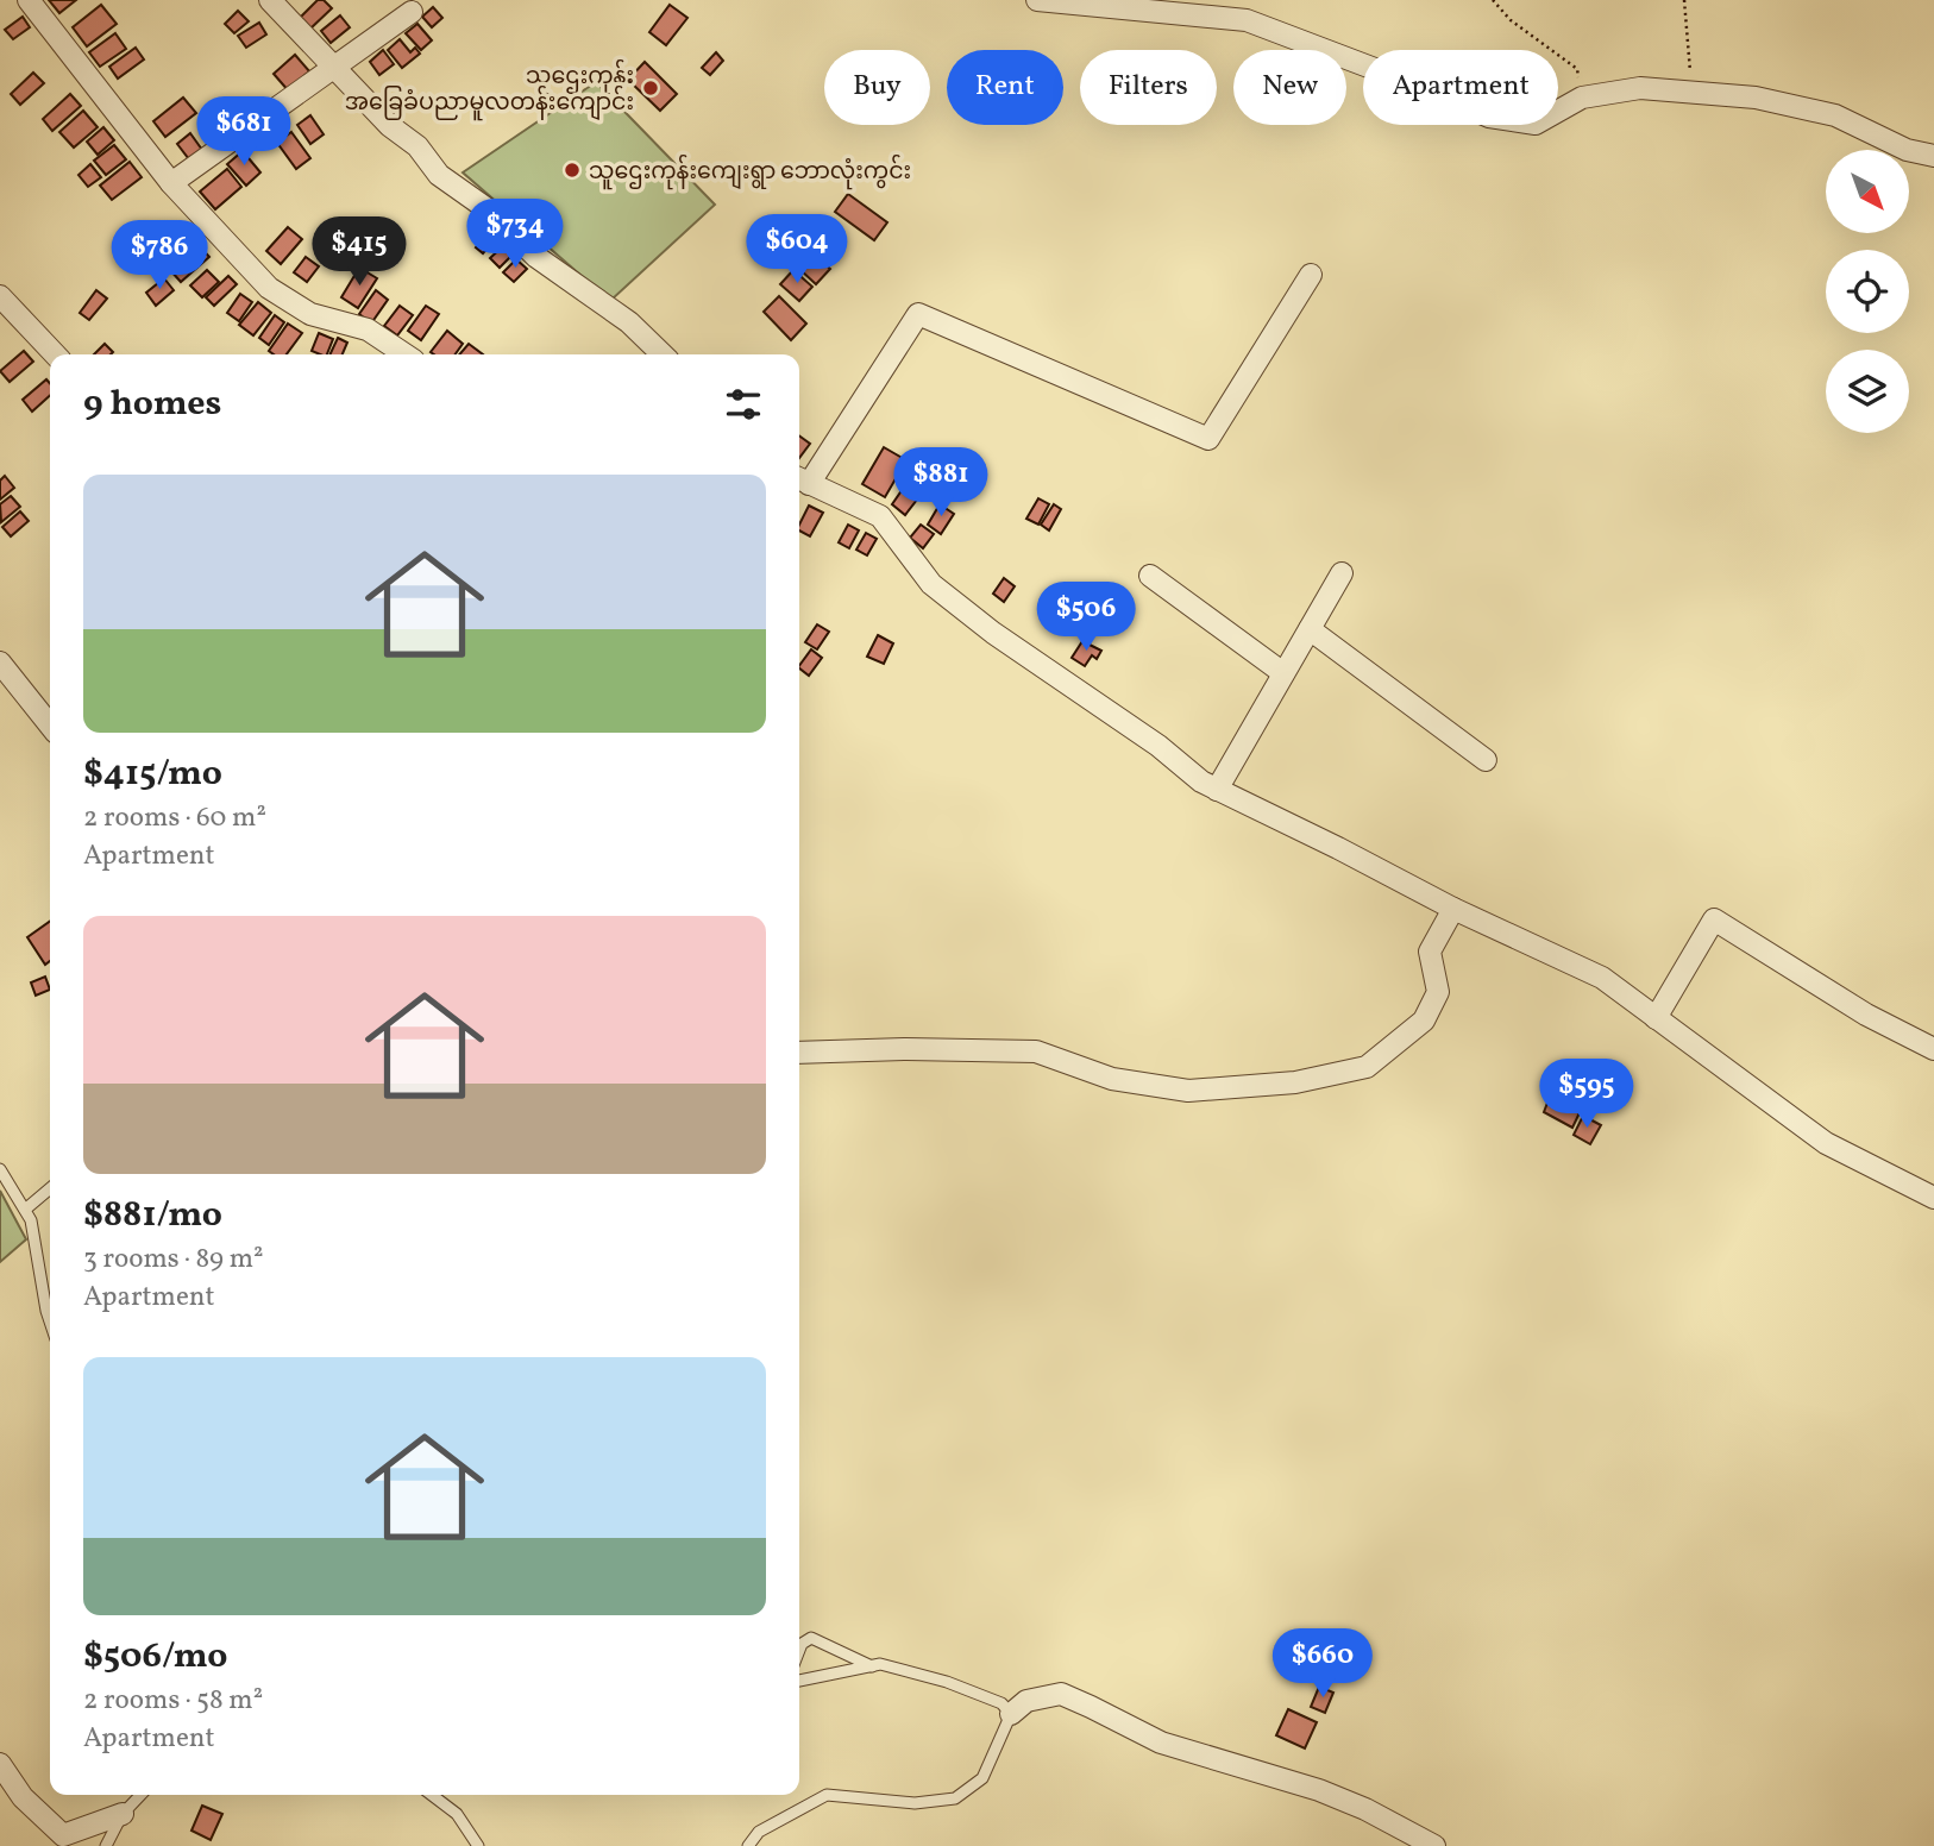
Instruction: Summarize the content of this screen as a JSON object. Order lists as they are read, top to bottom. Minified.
{"places":["သူဌေးကုန်း အခြေခံပညာမူလတန်းကျောင်း","သူဌေးကုန်းကျေးရွာ ဘောလုံးကွင်း"],"north":"bottom right","page":{"chip":["Buy","Rent","Filters","New","Apartment"],"price":["$681","$734","$604","$415","$786","$881","$506","$595","$660"],"heading":"9 homes","list":[{"name":"$415/mo","note":"2 rooms · 60 m² · Apartment"},{"name":"$881/mo","note":"3 rooms · 89 m² · Apartment"},{"name":"$506/mo","note":"2 rooms · 58 m² · Apartment"}]}}
